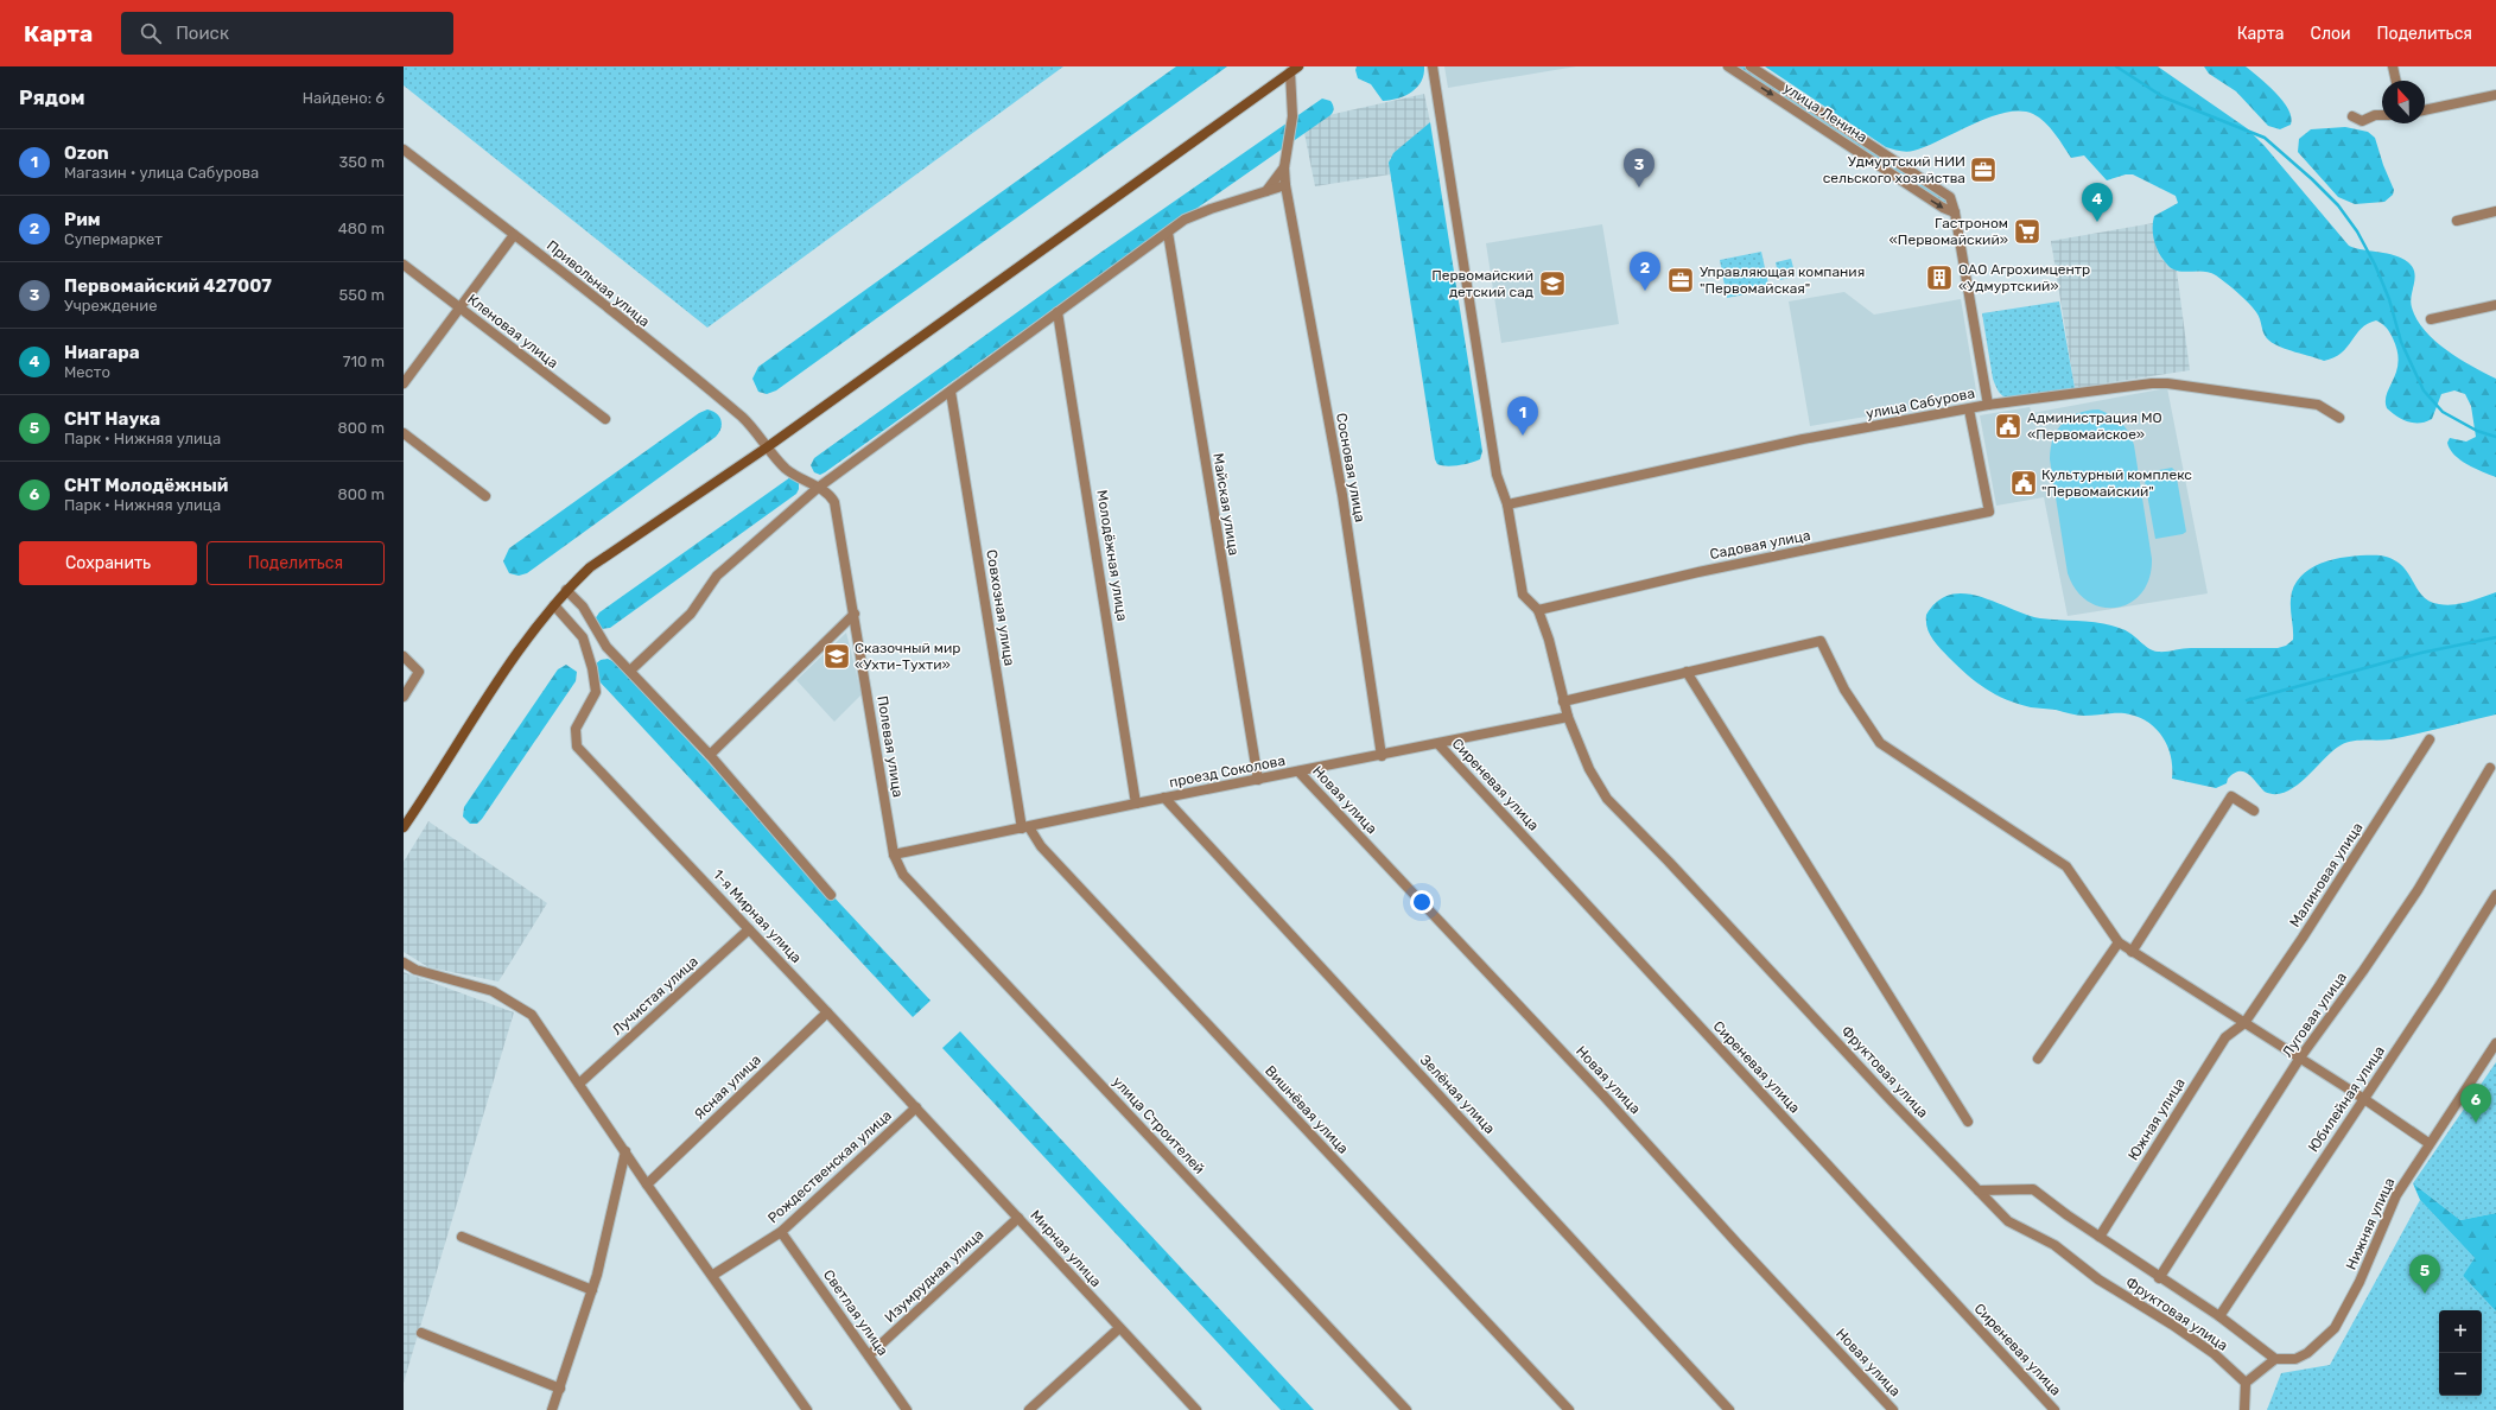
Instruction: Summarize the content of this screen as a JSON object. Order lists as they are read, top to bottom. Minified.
{"streets":{"street":["улица Ленина","Привольная улица","Кленовая улица","улица Сабурова","Сосновая улица","Майская улица","Садовая улица","Молодёжная улица","Совхозная улица","Полевая улица","проезд Соколова","Сиреневая улица","Новая улица","Малиновая улица","1-я Мирная улица","Лучистая улица","Луговая улица","Фруктовая улица","Ясная улица","Зелёная улица","Юбилейная улица","Вишнёвая улица","Южная улица","улица Строителей","Рождественская улица","Нижняя улица","Мирная улица","Изумрудная улица","Светлая улица"]},"crossings":[["улица Ленина","улица Сабурова"],["Привольная улица","Полевая улица"],["улица Сабурова","Садовая улица"],["Сосновая улица","проезд Соколова"],["Майская улица","проезд Соколова"],["Садовая улица","Фруктовая улица"],["Молодёжная улица","проезд Соколова"],["Совхозная улица","проезд Соколова"],["Совхозная улица","Вишнёвая улица"],["Полевая улица","проезд Соколова"],["Полевая улица","улица Строителей"],["проезд Соколова","Сиреневая улица"],["проезд Соколова","Новая улица"],["проезд Соколова","Фруктовая улица"],["проезд Соколова","Зелёная улица"],["проезд Соколова","Вишнёвая улица"],["проезд Соколова","улица Строителей"],["Малиновая улица","Южная улица"],["1-я Мирная улица","Лучистая улица"],["1-я Мирная улица","Ясная улица"],["1-я Мирная улица","Рождественская улица"],["1-я Мирная улица","Мирная улица"],["Рождественская улица","Мирная улица"],["Рождественская улица","Светлая улица"],["Мирная улица","Изумрудная улица"],["Изумрудная улица","Светлая улица"]],"places":{"office":["Удмуртский НИИ сельского хозяйства","Управляющая компания \"Первомайская\""],"supermarket":["Гастроном «Первомайский»"],"building":["ОАО Агрохимцентр «Удмуртский»"],"school or university":["Первомайский детский сад","Сказочный мир «Ухти-Тухти»"],"public building":["Администрация МО «Первомайское»","Культурный комплекс \"Первомайский\""]},"north":"top","page":{"header":"Карта","search":"Поиск","nav":["Карта","Слои","Поделиться"],"heading":["Рядом","Найдено: 6"],"list":[{"mark":"1","name":"Ozon","note":"Магазин · улица Сабурова","value":"350 m"},{"mark":"2","name":"Рим","note":"Супермаркет","value":"480 m"},{"mark":"3","name":"Первомайский 427007","note":"Учреждение","value":"550 m"},{"mark":"4","name":"Ниагара","note":"Место","value":"710 m"},{"mark":"5","name":"СНТ Наука","note":"Парк · Нижняя улица","value":"800 m"},{"mark":"6","name":"СНТ Молодёжный","note":"Парк · Нижняя улица","value":"800 m"}],"pins":["3","4","2","1","6","5"],"buttons":["Сохранить","Поделиться"],"map_buttons":["+","−"]}}
